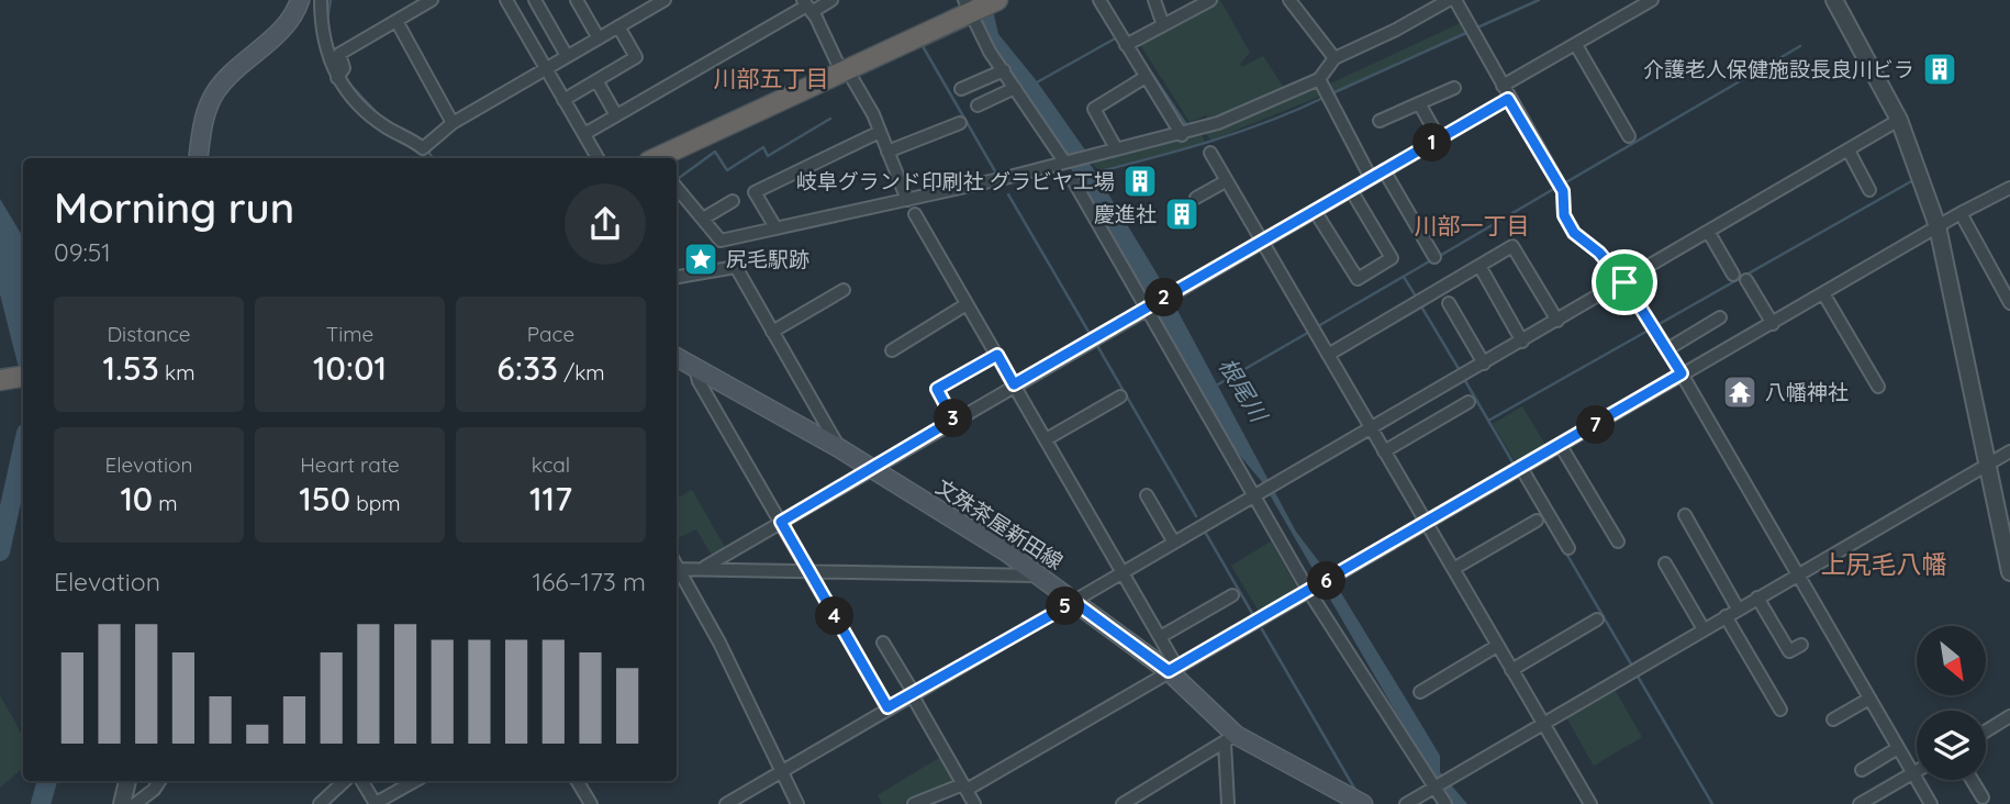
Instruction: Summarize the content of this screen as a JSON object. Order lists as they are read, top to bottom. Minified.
{"streets":{"main road":["文殊茶屋新田線"]},"districts":["川部五丁目","川部一丁目","上尻毛八幡"],"water":["根尾川"],"places":{"building":["介護老人保健施設長良川ビラ","岐阜グランド印刷社 グラビヤ工場","慶進社"],"place":["尻毛駅跡"],"temple":["八幡神社"]},"north":"bottom right","page":{"pins":["1","2","3","7","6","5","4"],"heading":["Morning run","09:51"],"stats":[["Distance","1.53 km"],["Time","10:01"],["Pace","6:33 /km"],["Elevation","10 m"],["Heart rate","150 bpm"],["kcal","117"]],"chart":["Elevation","166–173 m"]}}
